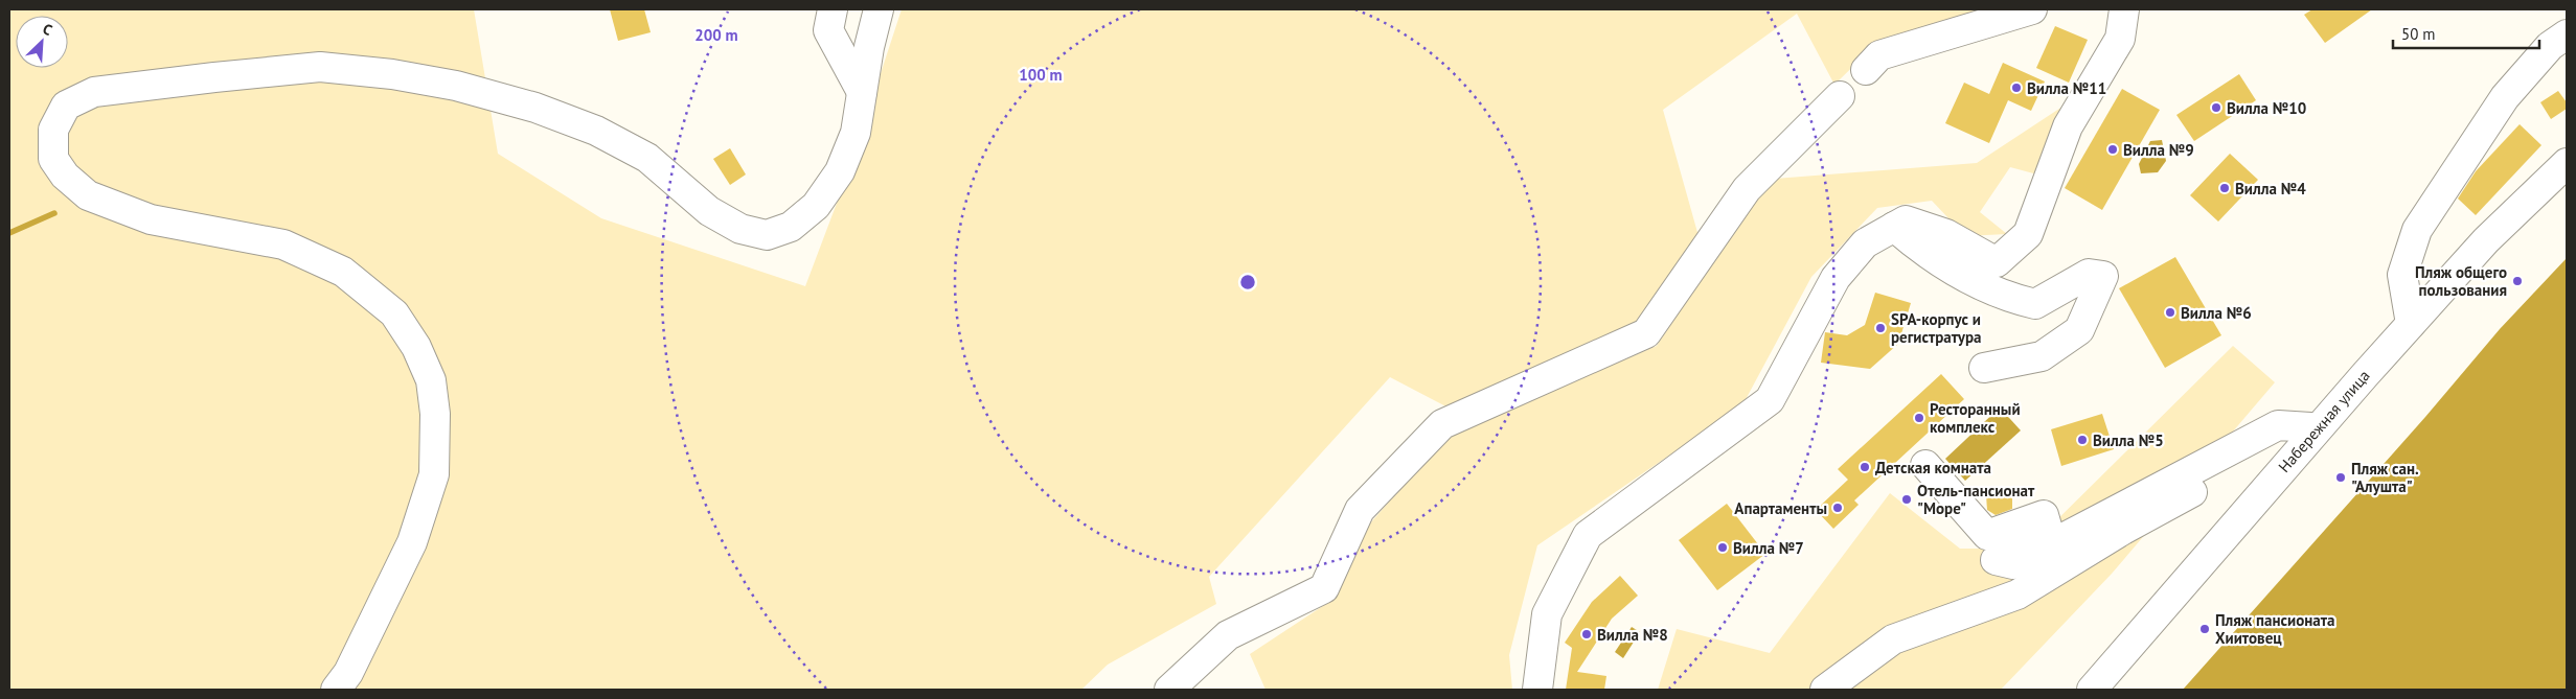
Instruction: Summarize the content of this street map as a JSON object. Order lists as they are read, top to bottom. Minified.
{"streets":{"street":["Набережная улица"]},"places":["Вилла №11","Вилла №10","Вилла №9","Вилла №4","Пляж общего пользования","Вилла №6","SPA-корпус и регистратура","Ресторанный комплекс","Вилла №5","Детская комната","Пляж сан. \"Алушта\"","Отель-пансионат \"Море\"","Апартаменты","Вилла №7","Пляж пансионата Хиитовец","Вилла №8"],"scale_bar":"50 m","north":"top right","rings":["200 m","100 m"]}
